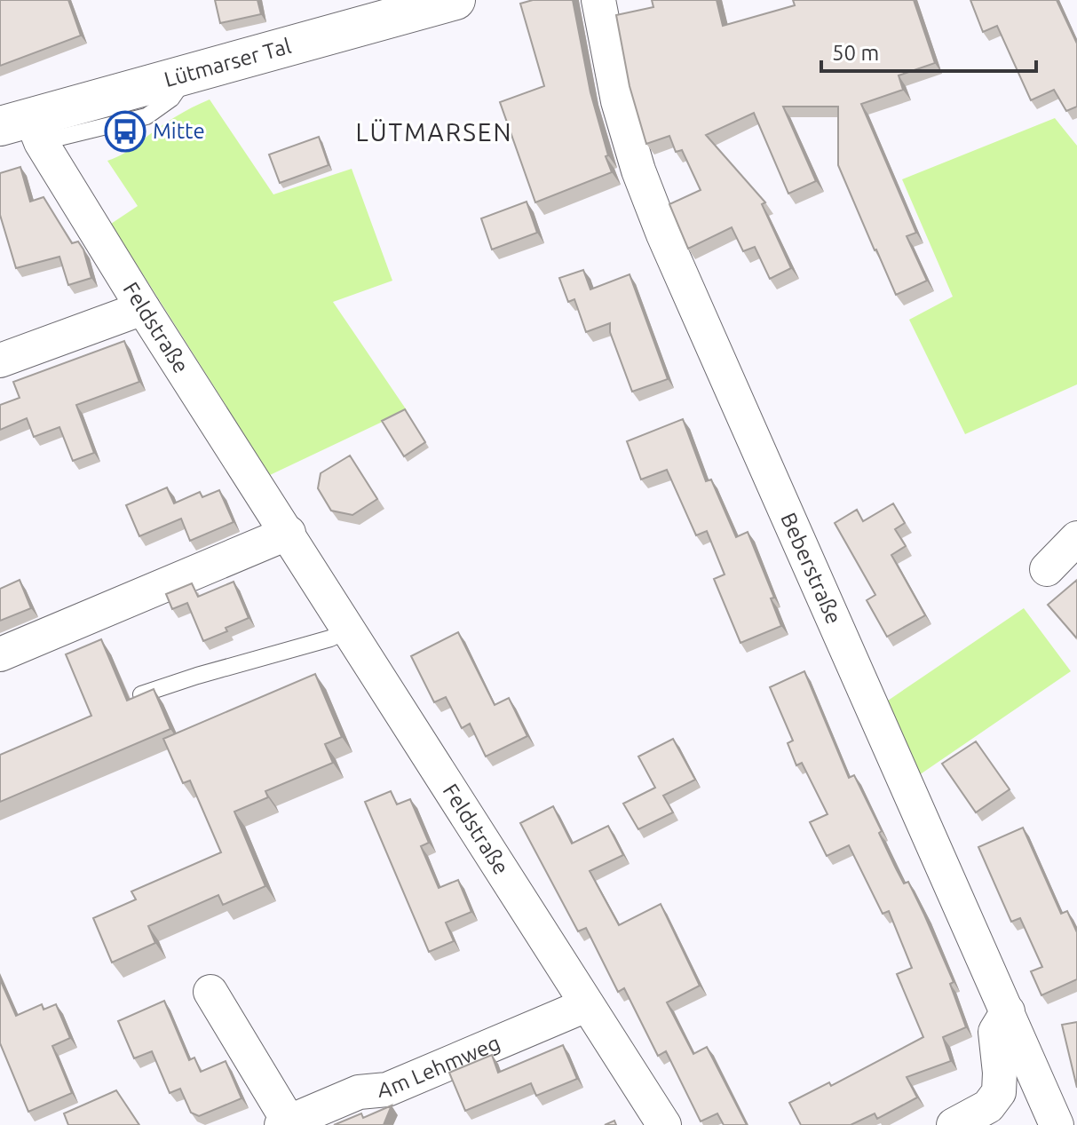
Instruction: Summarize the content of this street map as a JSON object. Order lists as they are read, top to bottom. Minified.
{"streets":{"main road":["Lütmarser Tal"],"street":["Feldstraße","Beberstraße","Am Lehmweg"]},"crossings":[["Lütmarser Tal","Feldstraße"],["Feldstraße","Am Lehmweg"]],"districts":["LÜTMARSEN"],"places":{"bus stop":["Mitte"]},"scale_bar":"50 m"}
